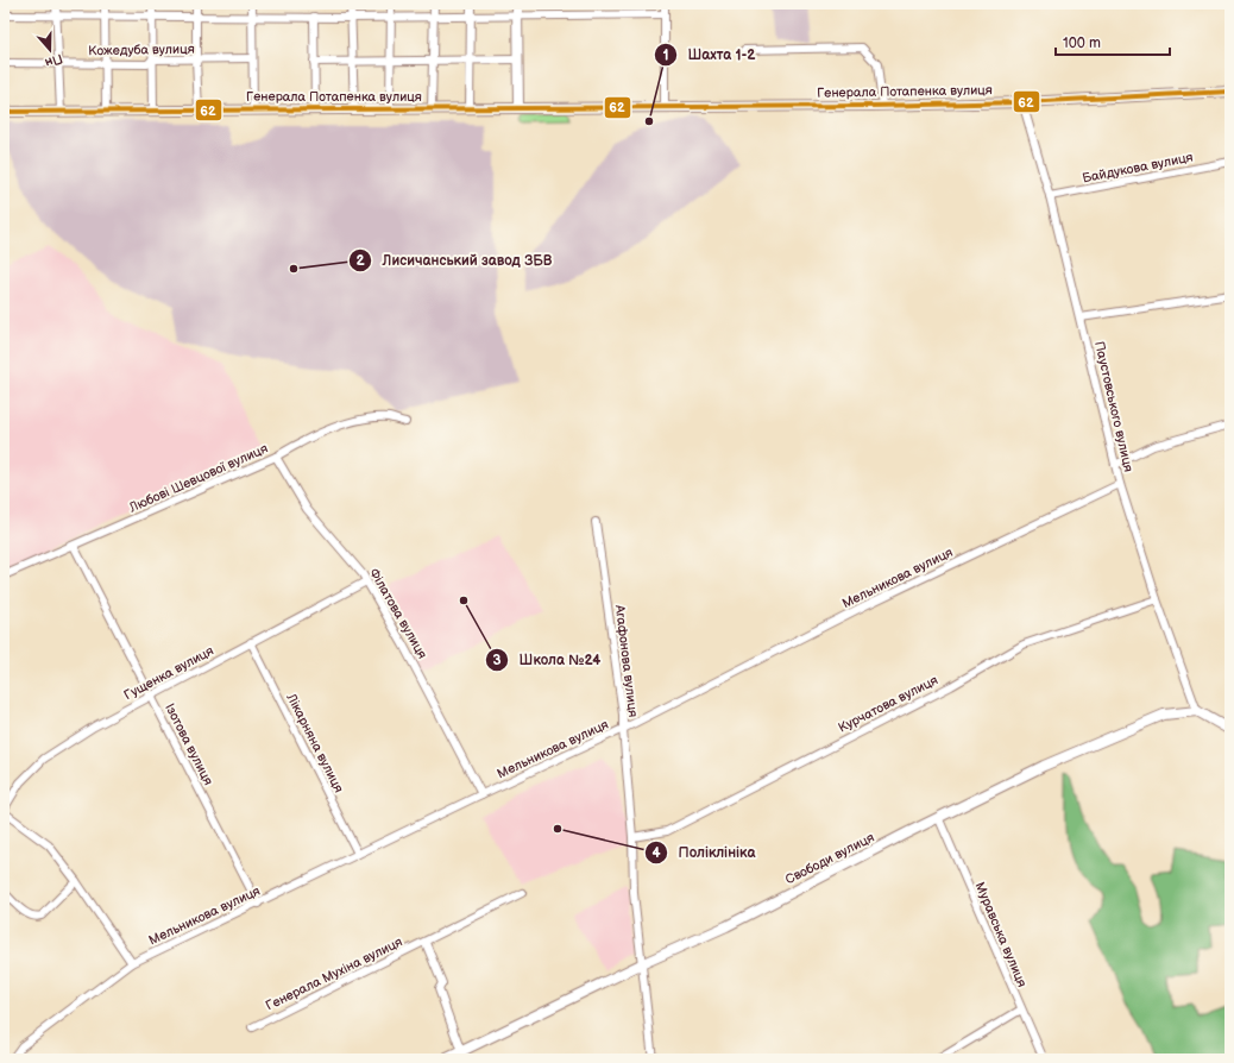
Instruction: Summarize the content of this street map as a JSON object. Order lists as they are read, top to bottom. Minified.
{"streets":{"main road":["Генерала Потапенка вулиця","Свободи вулиця"],"street":["Кожедуба вулиця","Байдукова вулиця","Паустовського вулиця","Любові Шевцової вулиця","Мельникова вулиця","Філатова вулиця","Агафонова вулиця","Гущенка вулиця","Курчатова вулиця","Лікарняна вулиця","Ізотова вулиця","Муравська вулиця","Генерала Мухіна вулиця"]},"crossings":[["Генерала Потапенка вулиця","Паустовського вулиця"],["Байдукова вулиця","Паустовського вулиця"],["Паустовського вулиця","Мельникова вулиця"],["Паустовського вулиця","Курчатова вулиця"],["Паустовського вулиця","Свободи вулиця"],["Любові Шевцової вулиця","Філатова вулиця"],["Любові Шевцової вулиця","Ізотова вулиця"],["Мельникова вулиця","Філатова вулиця"],["Мельникова вулиця","Агафонова вулиця"],["Мельникова вулиця","Лікарняна вулиця"],["Мельникова вулиця","Ізотова вулиця"],["Філатова вулиця","Гущенка вулиця"],["Агафонова вулиця","Курчатова вулиця"],["Агафонова вулиця","Свободи вулиця"],["Гущенка вулиця","Лікарняна вулиця"],["Гущенка вулиця","Ізотова вулиця"],["Свободи вулиця","Муравська вулиця"]],"places":["Шахта 1-2","Лисичанський завод ЗБВ","Школа №24","Поліклініка"],"lines":["transit line 62"],"scale_bar":"100 m","north":"bottom"}
